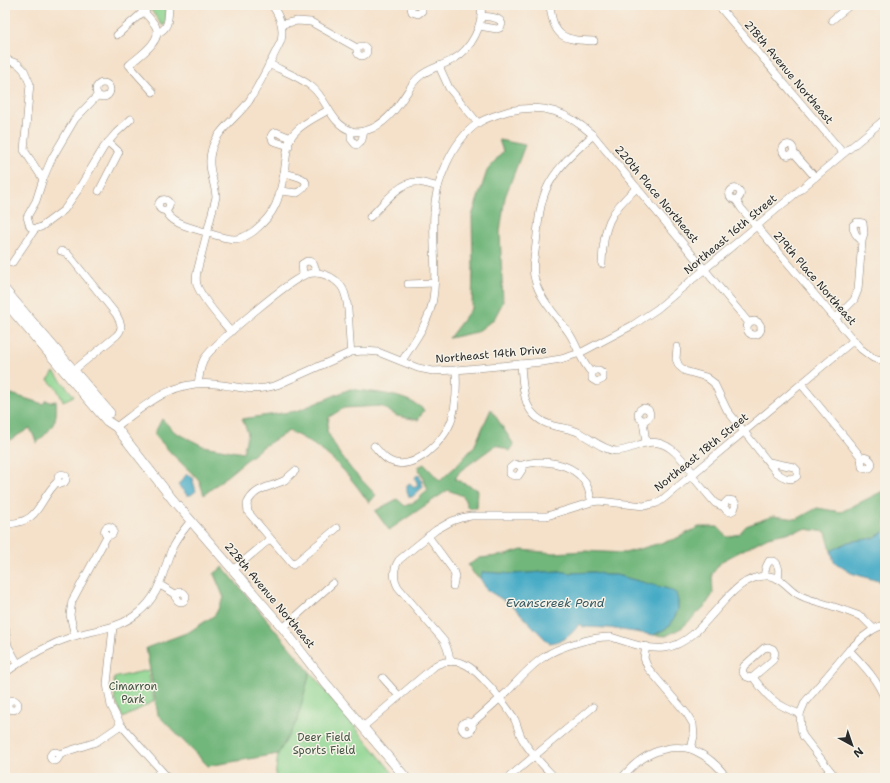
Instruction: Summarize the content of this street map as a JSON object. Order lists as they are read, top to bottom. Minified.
{"streets":{"main road":["228th Avenue Northeast"],"street":["218th Avenue Northeast","220th Place Northeast","Northeast 16th Street","219th Place Northeast","Northeast 14th Drive","Northeast 18th Street"]},"crossings":[["218th Avenue Northeast","Northeast 16th Street"],["220th Place Northeast","Northeast 16th Street"],["220th Place Northeast","Northeast 14th Drive"],["Northeast 16th Street","219th Place Northeast"],["Northeast 16th Street","Northeast 14th Drive"],["219th Place Northeast","Northeast 18th Street"],["Northeast 14th Drive","228th Avenue Northeast"]],"water":["Evanscreek Pond"],"parks":["Cimarron Park","Deer Field Sports Field"],"north":"bottom right"}
